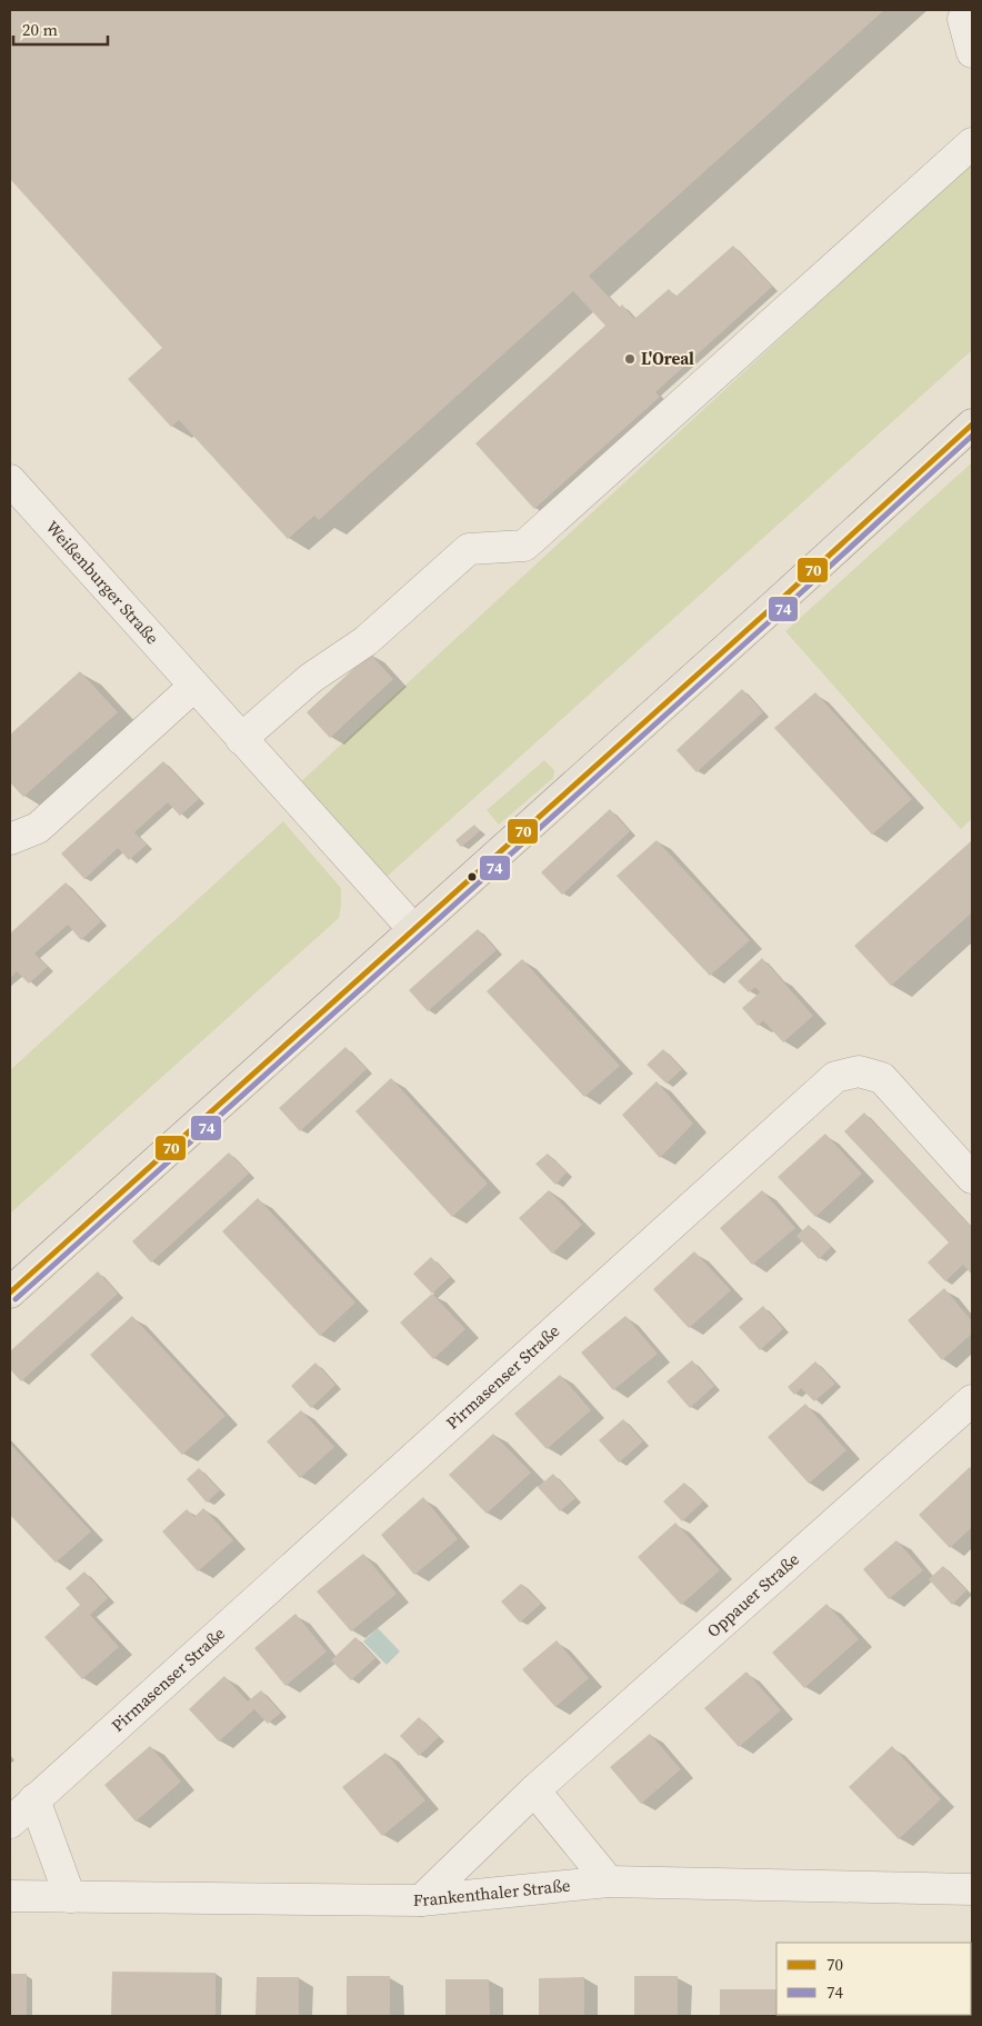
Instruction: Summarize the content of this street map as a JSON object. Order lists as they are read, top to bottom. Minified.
{"streets":{"street":["Weißenburger Straße","Pirmasenser Straße","Oppauer Straße","Frankenthaler Straße"]},"crossings":[["Oppauer Straße","Frankenthaler Straße"]],"places":["L'Oreal"],"lines":["transit line 70","transit line 74"],"legend":["70","74"],"scale_bar":"20 m"}
